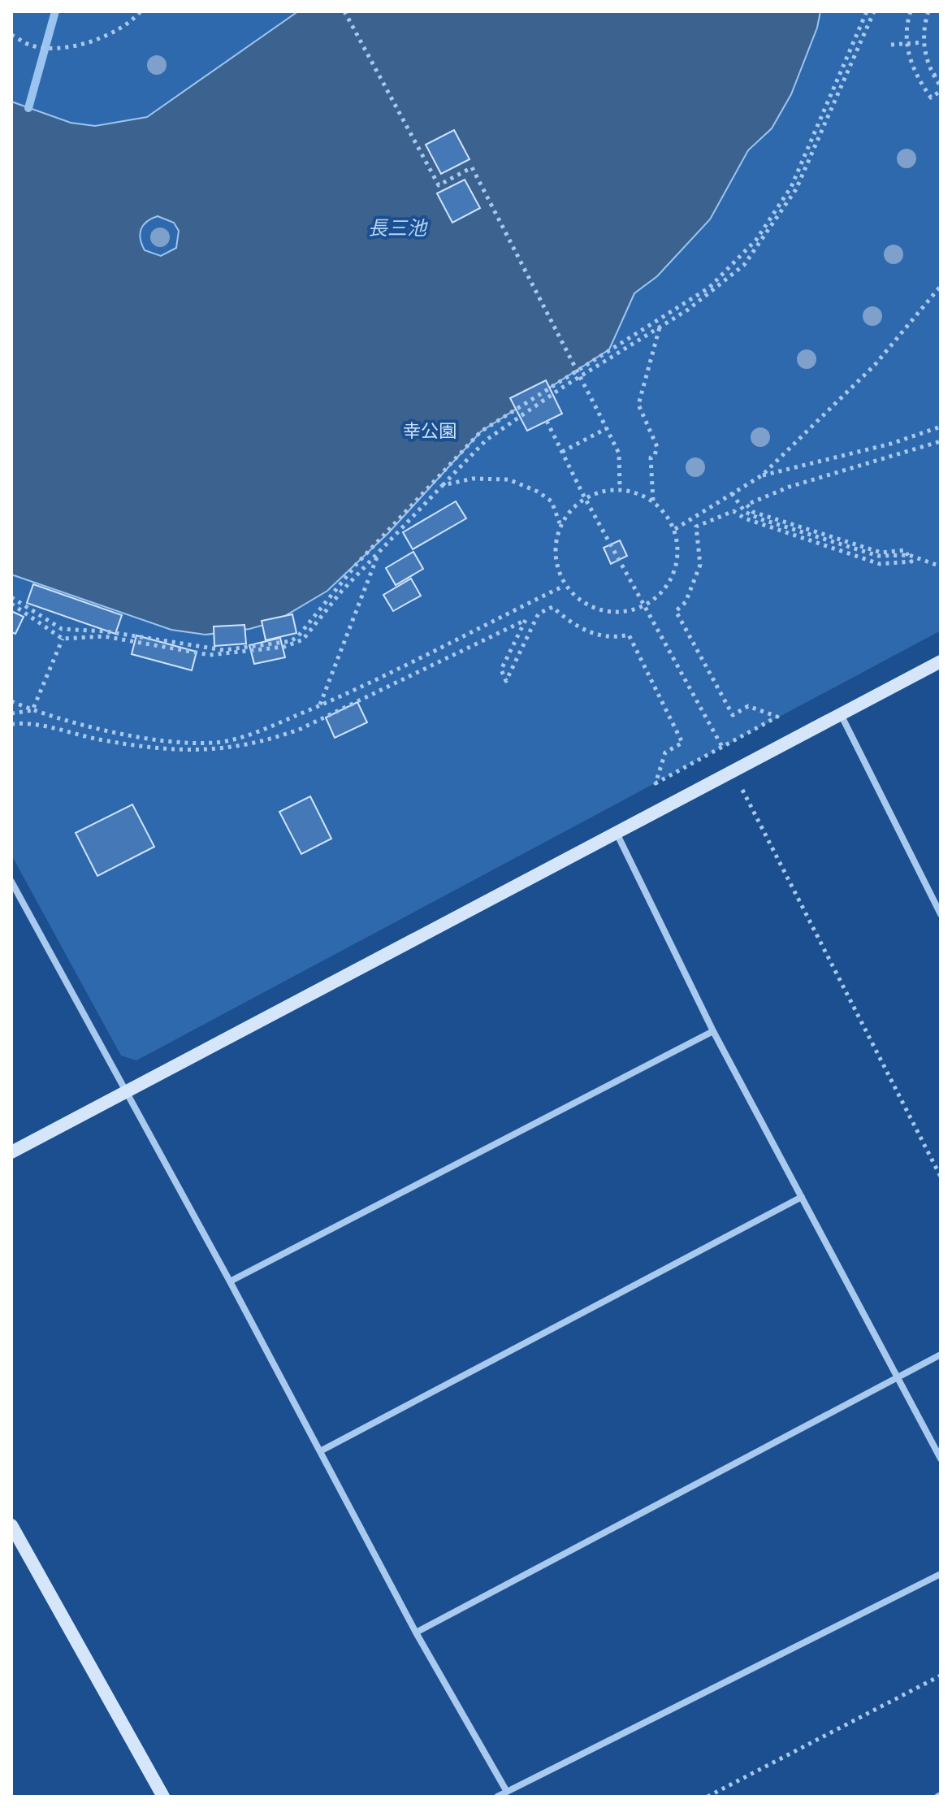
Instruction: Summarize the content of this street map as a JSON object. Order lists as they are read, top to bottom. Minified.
{"water":["長三池"],"parks":["幸公園"]}
